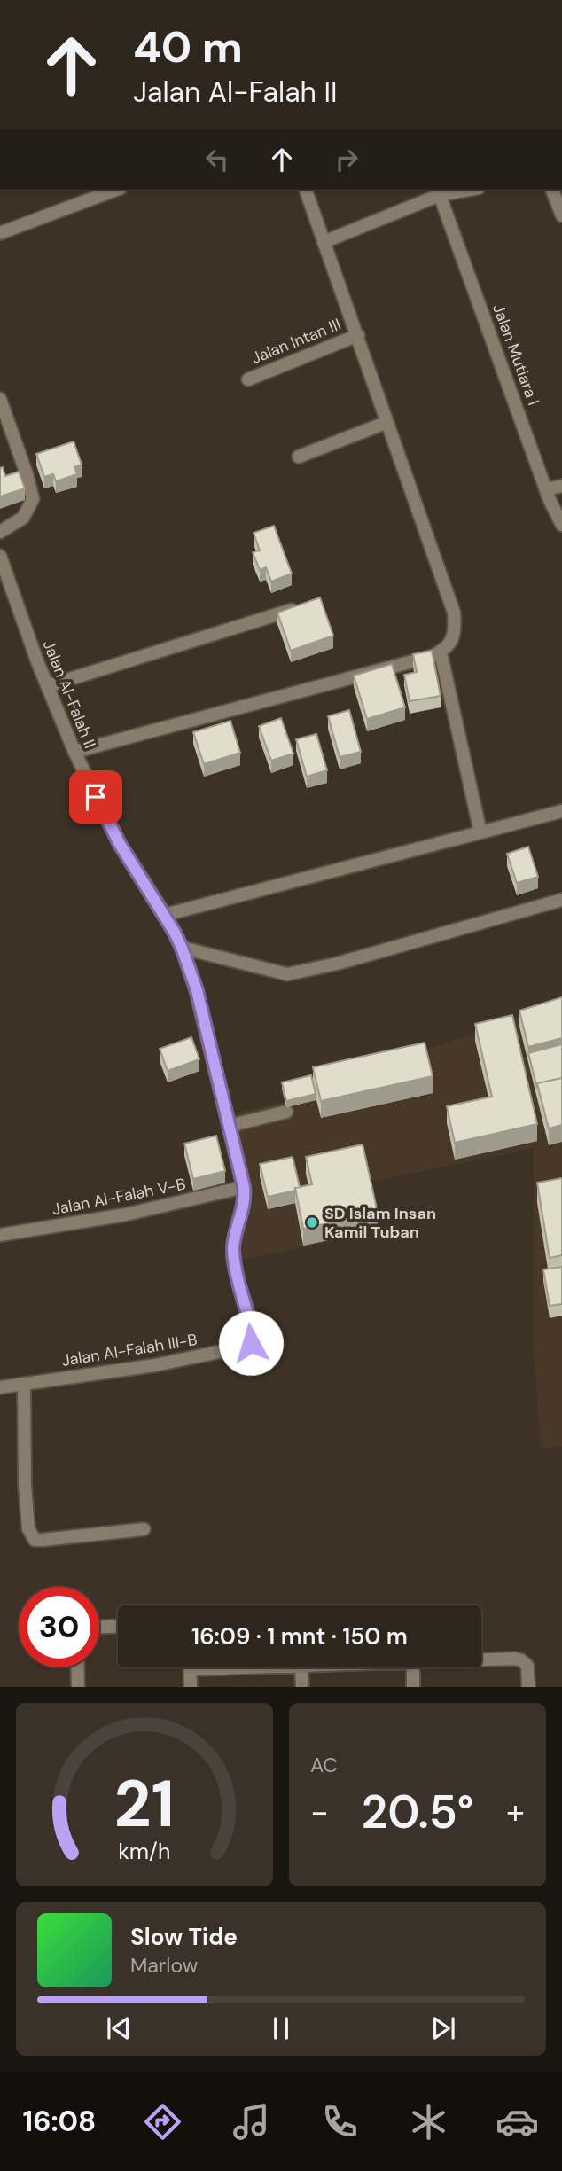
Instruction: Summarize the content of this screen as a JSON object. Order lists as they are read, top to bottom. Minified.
{"streets":{"street":["Jalan Intan III","Jalan Mutiara I","Jalan Al-Falah II","Jalan Al-Falah V-B","Jalan Al-Falah III-B"]},"crossings":[["Jalan Al-Falah II","Jalan Al-Falah V-B"],["Jalan Al-Falah II","Jalan Al-Falah III-B"],["Jalan Al-Falah V-B","Jalan Al-Falah III-B"]],"places":["SD Islam Insan Kamil Tuban"],"page":{"turn":["40 m","Jalan Al-Falah II"],"limit":"30","trip":"16:09 · 1 mnt · 150 m","tile":"AC","heat":["−","20.5°","+"],"song":["Slow Tide","Marlow"],"tabs":"16:08","gauge":["21","km/h"]}}
